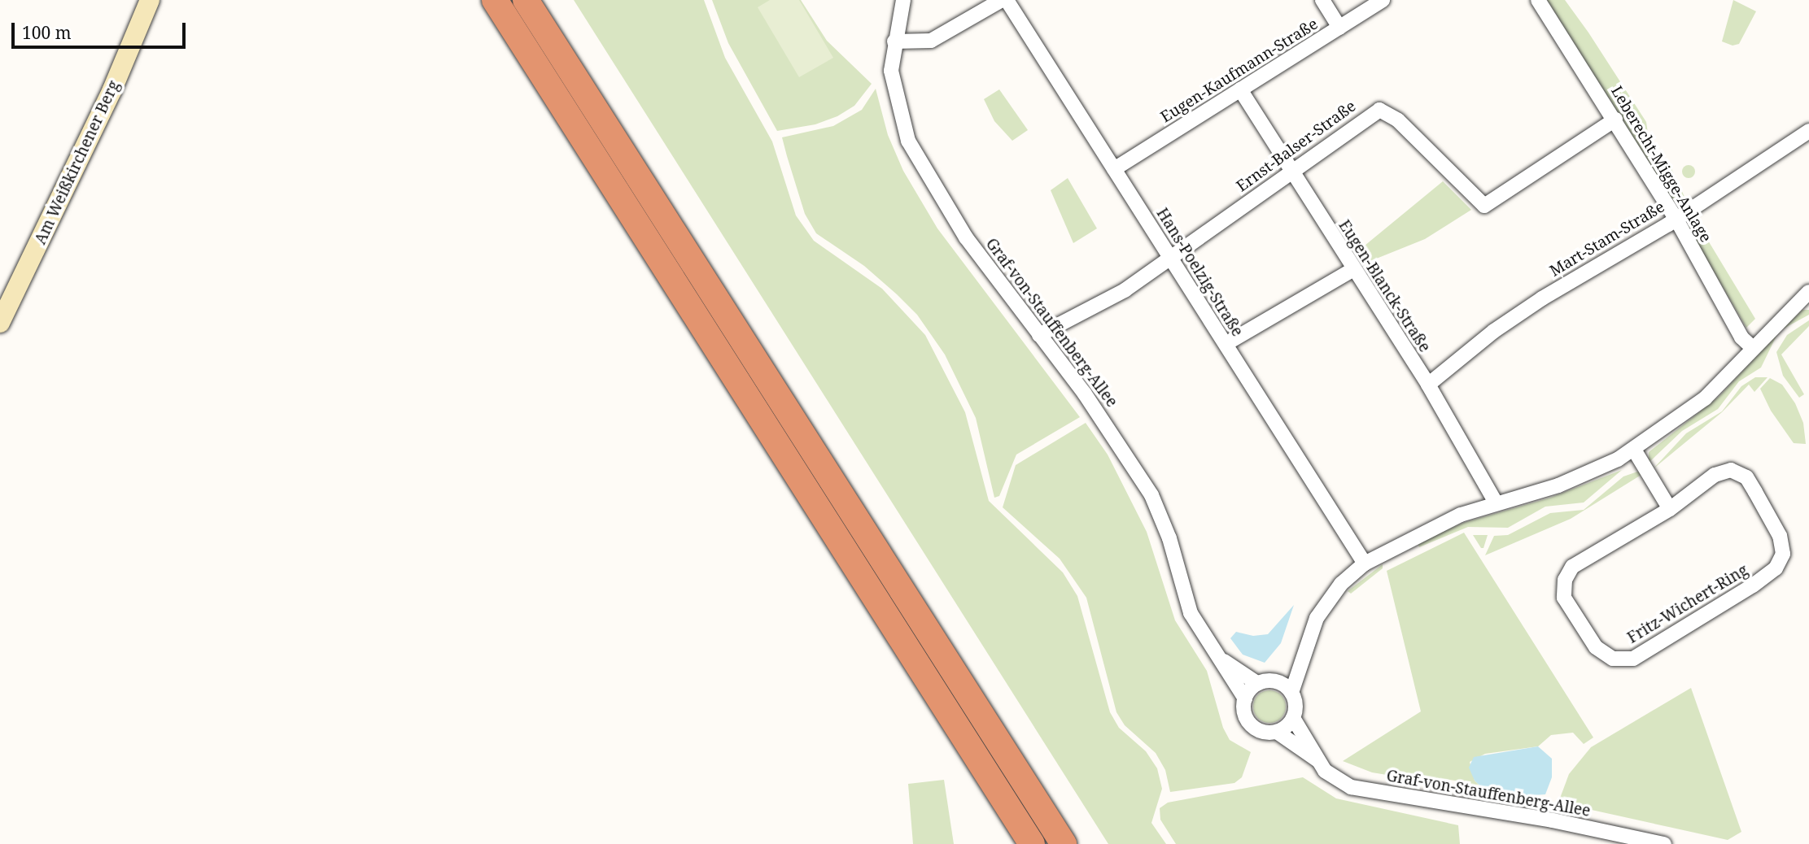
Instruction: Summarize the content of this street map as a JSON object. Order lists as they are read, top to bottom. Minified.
{"streets":{"main road":["Am Weißkirchener Berg"],"street":["Eugen-Kaufmann-Straße","Ernst-Balser-Straße","Leberecht-Migge-Anlage","Mart-Stam-Straße","Hans-Poelzig-Straße","Eugen-Blanck-Straße","Graf-von-Stauffenberg-Allee","Fritz-Wichert-Ring"]},"crossings":[["Eugen-Kaufmann-Straße","Hans-Poelzig-Straße"],["Eugen-Kaufmann-Straße","Eugen-Blanck-Straße"],["Ernst-Balser-Straße","Leberecht-Migge-Anlage"],["Ernst-Balser-Straße","Hans-Poelzig-Straße"],["Ernst-Balser-Straße","Eugen-Blanck-Straße"],["Ernst-Balser-Straße","Graf-von-Stauffenberg-Allee"],["Leberecht-Migge-Anlage","Mart-Stam-Straße"],["Mart-Stam-Straße","Eugen-Blanck-Straße"]],"scale_bar":"100 m"}
